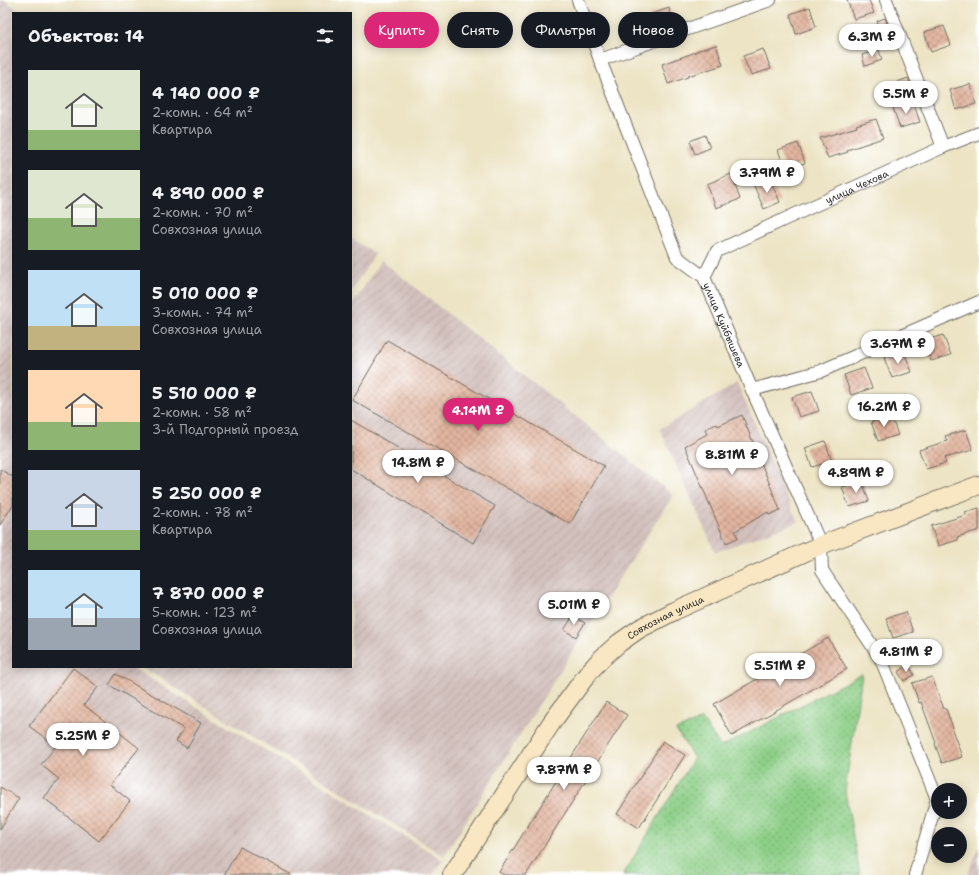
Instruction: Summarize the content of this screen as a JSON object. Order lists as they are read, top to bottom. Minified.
{"streets":{"street":["улица Чехова","улица Куйбышева","Совхозная улица"]},"crossings":[["улица Чехова","улица Куйбышева"],["улица Куйбышева","Совхозная улица"]],"page":{"chip":["Купить","Снять","Фильтры","Новое"],"heading":"Объектов: 14","price":["6.3M ₽","5.5M ₽","3.79M ₽","3.67M ₽","16.2M ₽","4.14M ₽","8.81M ₽","14.8M ₽","4.89M ₽","5.01M ₽","4.81M ₽","5.51M ₽","5.25M ₽","7.87M ₽"],"list":[{"name":"4 140 000 ₽","note":"2-комн. · 64 m² · Квартира"},{"name":"4 890 000 ₽","note":"2-комн. · 70 m² · Совхозная улица"},{"name":"5 010 000 ₽","note":"3-комн. · 74 m² · Совхозная улица"},{"name":"5 510 000 ₽","note":"2-комн. · 58 m² · 3-й Подгорный проезд"},{"name":"5 250 000 ₽","note":"2-комн. · 78 m² · Квартира"},{"name":"7 870 000 ₽","note":"5-комн. · 123 m² · Совхозная улица"}],"map_buttons":["+","−"]}}
